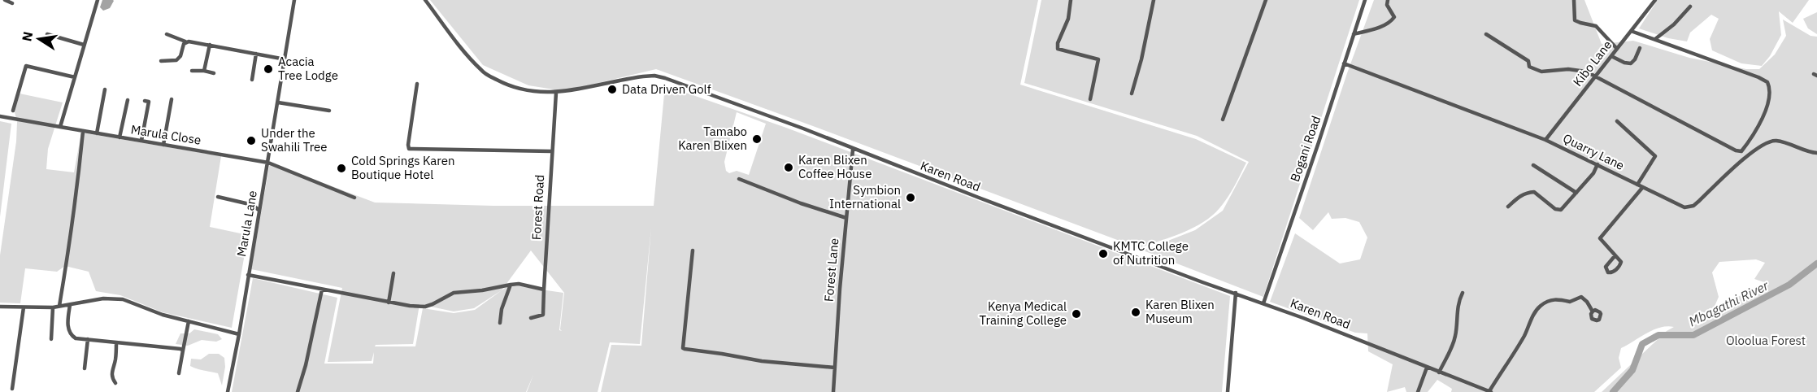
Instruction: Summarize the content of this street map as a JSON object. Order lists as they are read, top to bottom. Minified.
{"streets":{"street":["Kibo Lane","Marula Close","Bogani Road","Quarry Lane","Karen Road","Forest Road","Marula Lane","Forest Lane"]},"crossings":[["Kibo Lane","Quarry Lane"],["Marula Close","Marula Lane"],["Bogani Road","Quarry Lane"],["Bogani Road","Karen Road"],["Karen Road","Forest Road"],["Karen Road","Forest Lane"]],"water":["Mbagathi River"],"parks":["Oloolua Forest"],"places":["Acacia Tree Lodge","Data Driven Golf","Tamabo Karen Blixen","Under the Swahili Tree","Karen Blixen Coffee House","Cold Springs Karen Boutique Hotel","Symbion International","KMTC College of Nutrition","Karen Blixen Museum","Kenya Medical Training College"],"north":"left"}
